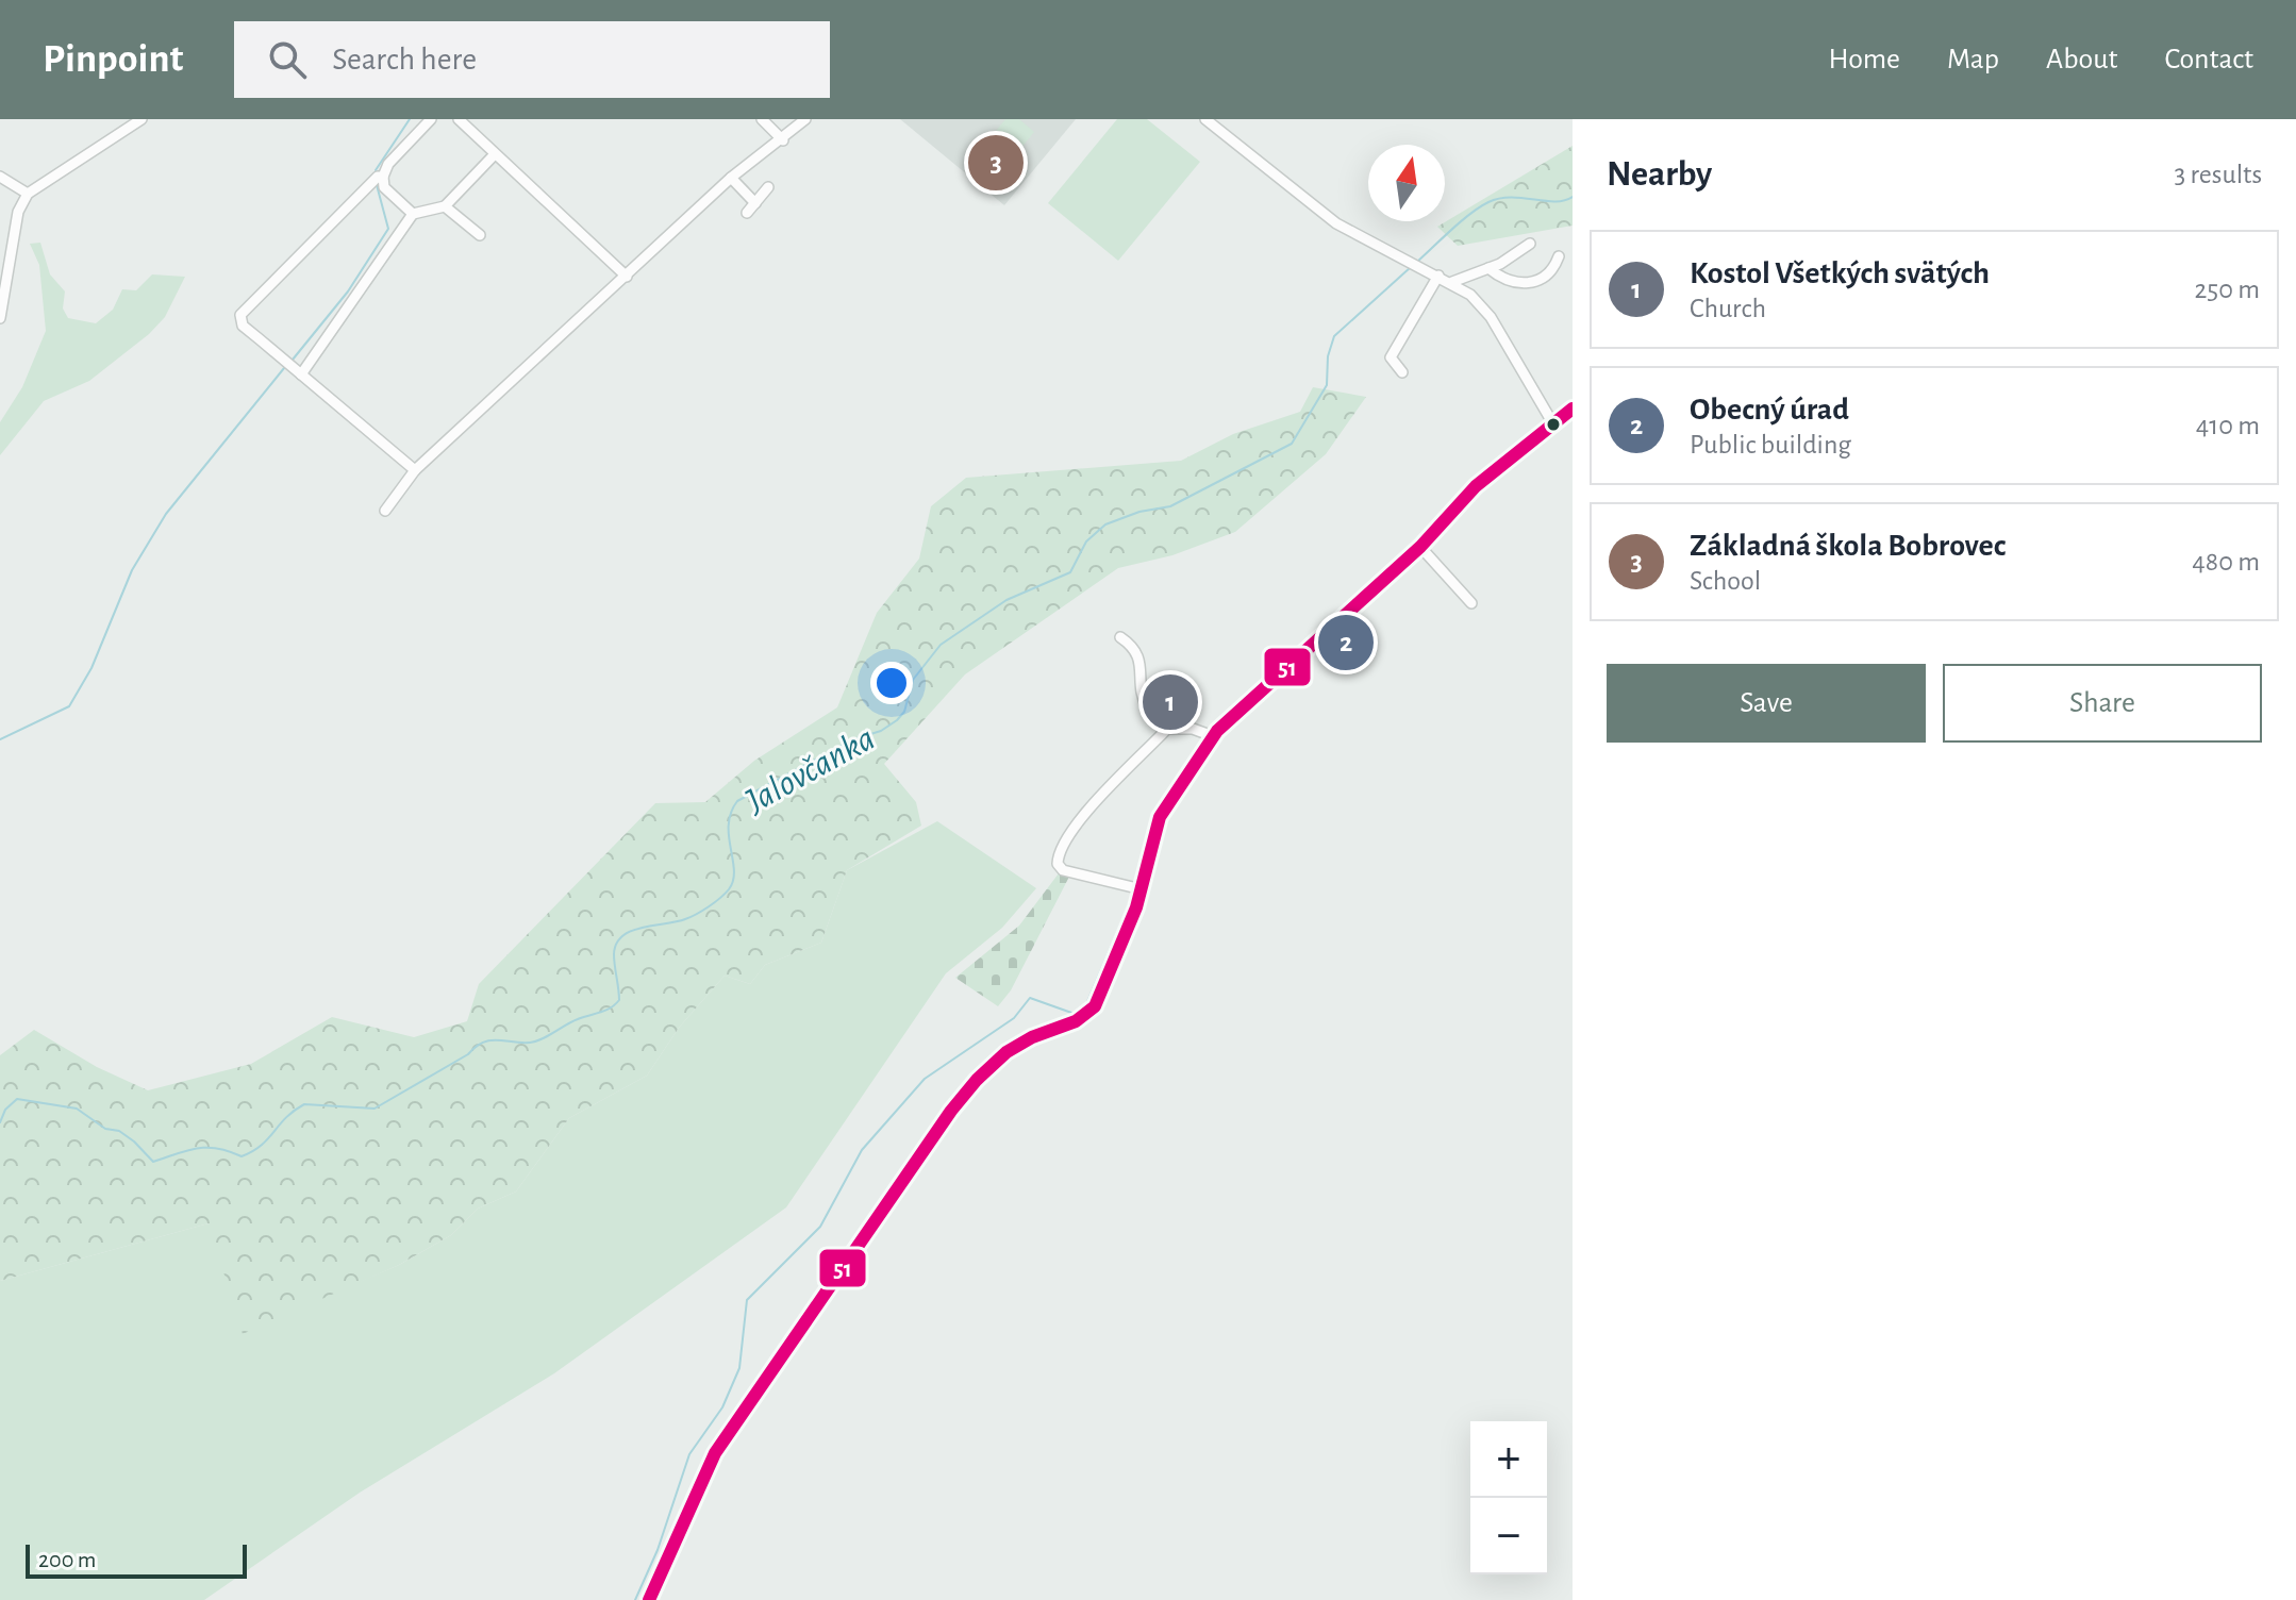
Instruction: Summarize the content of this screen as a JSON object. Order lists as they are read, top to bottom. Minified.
{"water":["Jalovčanka"],"lines":["transit line 51"],"scale_bar":"200 m","north":"top","page":{"header":"Pinpoint","search":"Search here","nav":["Home","Map","About","Contact"],"heading":["Nearby","3 results"],"pins":["3","2","1"],"list":[{"mark":"1","name":"Kostol Všetkých svätých","note":"Church","value":"250 m"},{"mark":"2","name":"Obecný úrad","note":"Public building","value":"410 m"},{"mark":"3","name":"Základná škola Bobrovec","note":"School","value":"480 m"}],"buttons":["Save","Share"],"map_buttons":["+","−"],"scale":"200 m"}}
